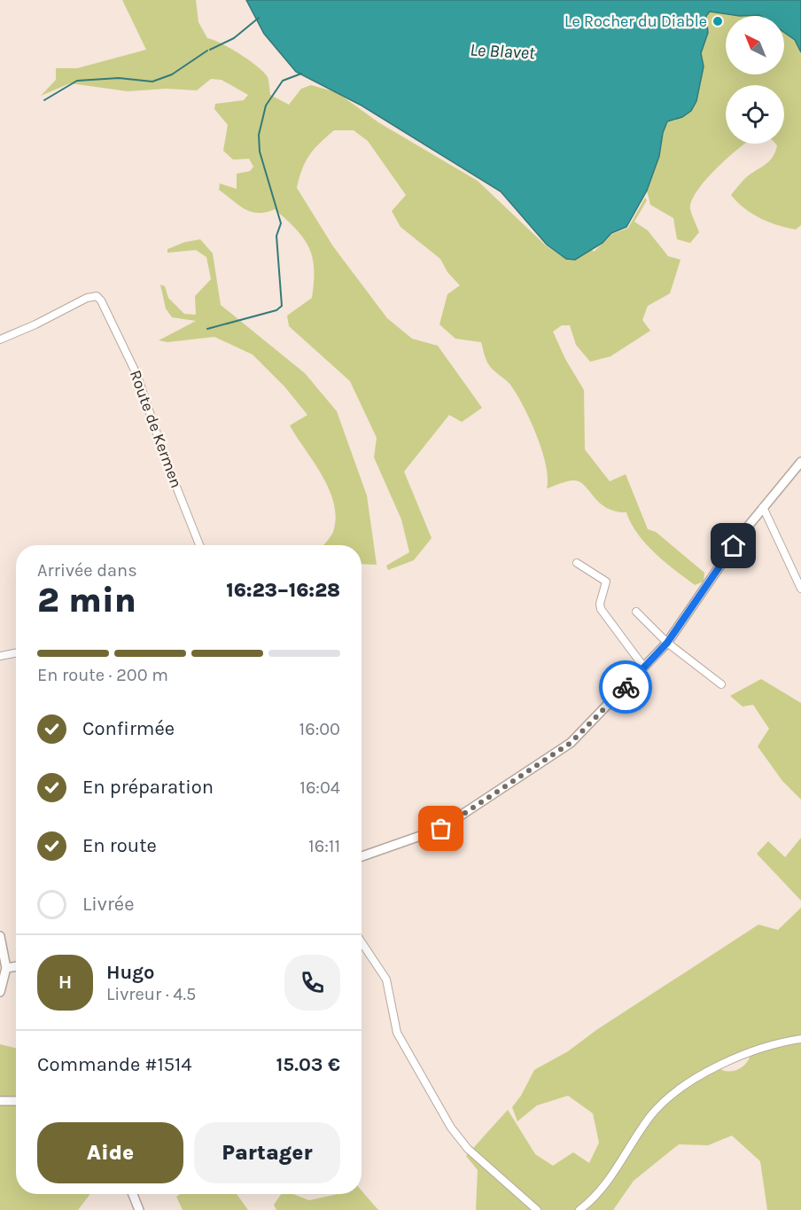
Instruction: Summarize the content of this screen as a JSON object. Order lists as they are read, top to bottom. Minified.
{"streets":{"street":["Route de Kermen"]},"water":["Le Blavet"],"places":["Le Rocher du Diable"],"north":"top left","page":{"heading":["2 min","Arrivée dans","16:23–16:28"],"panel":["Hugo","Livreur · 4.5","Commande #1514","15.03 €"],"bar":"En route · 200 m","list":[["Confirmée","16:00"],["En préparation","16:04"],["En route","16:11"],"Livrée"],"round":"H","buttons":["Aide","Partager"]}}
